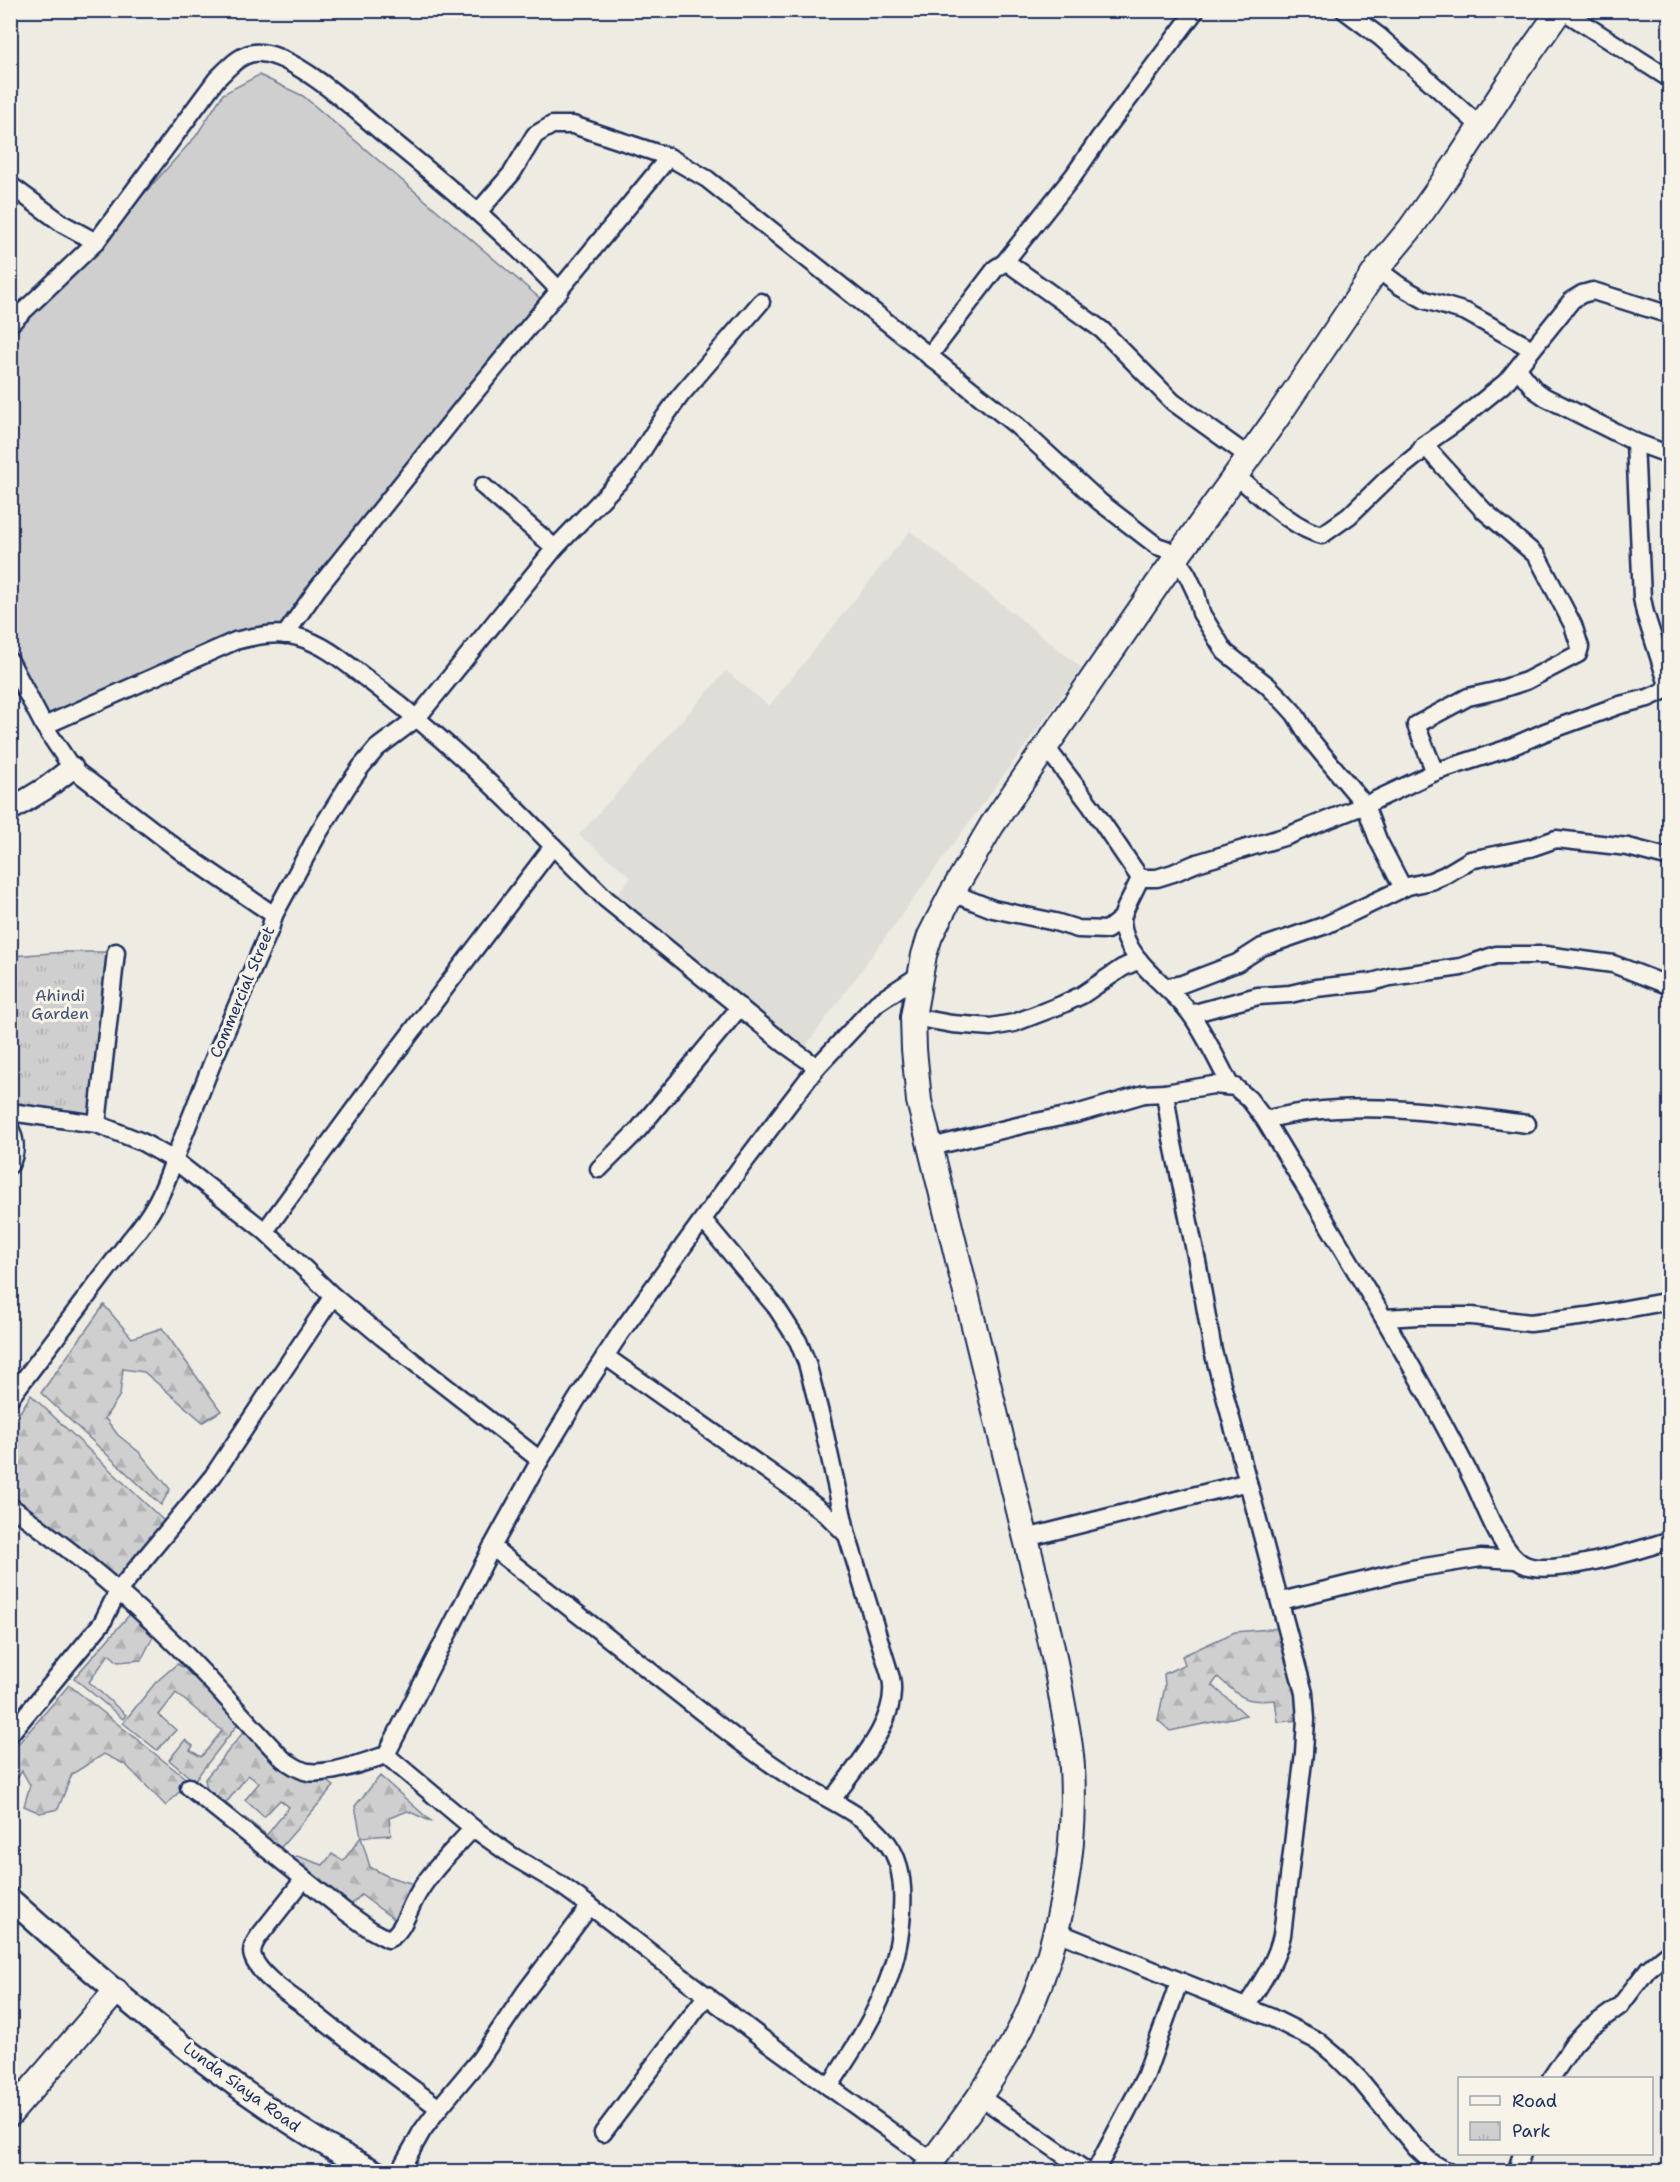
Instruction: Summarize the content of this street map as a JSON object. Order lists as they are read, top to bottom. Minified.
{"streets":{"main road":["Lunda Siaya Road"],"street":["Commercial Street"]},"parks":["Ahindi Garden"],"legend":["Road","Park"]}
